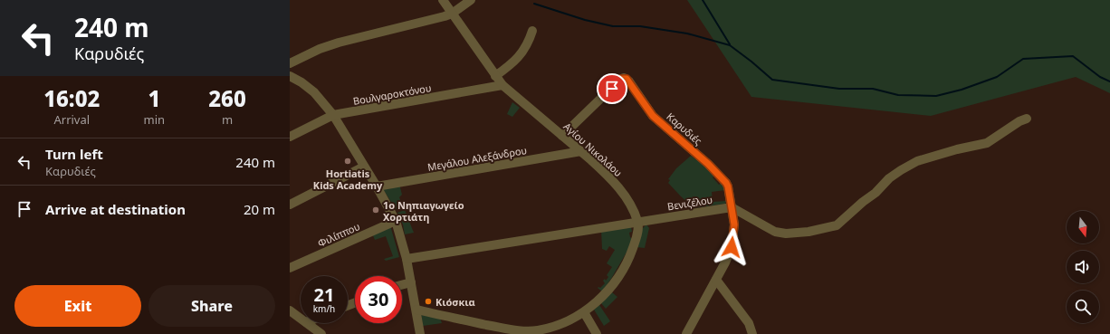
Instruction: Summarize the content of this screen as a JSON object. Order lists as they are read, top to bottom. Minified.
{"streets":{"street":["Βουλγαροκτόνου","Καρυδιές","Αγίου Νικολάου","Μεγάλου Αλεξάνδρου","Βενιζέλου","Φιλίππου"]},"crossings":[["Βουλγαροκτόνου","Αγίου Νικολάου"],["Καρυδιές","Αγίου Νικολάου"],["Καρυδιές","Βενιζέλου"],["Αγίου Νικολάου","Μεγάλου Αλεξάνδρου"],["Αγίου Νικολάου","Βενιζέλου"]],"places":["Hortiatis Kids Academy","1ο Νηπιαγωγείο Χορτιάτη","Κιόσκια"],"north":"bottom","page":{"turn":["240 m","Καρυδιές"],"eta":["16:02","Arrival","1","min","260","m"],"list":[{"name":"Turn left","note":"Καρυδιές","value":"240 m"},{"name":"Arrive at destination","value":"20 m"}],"speed":"21 km/h","limit":"30","buttons":["Exit","Share"]}}
